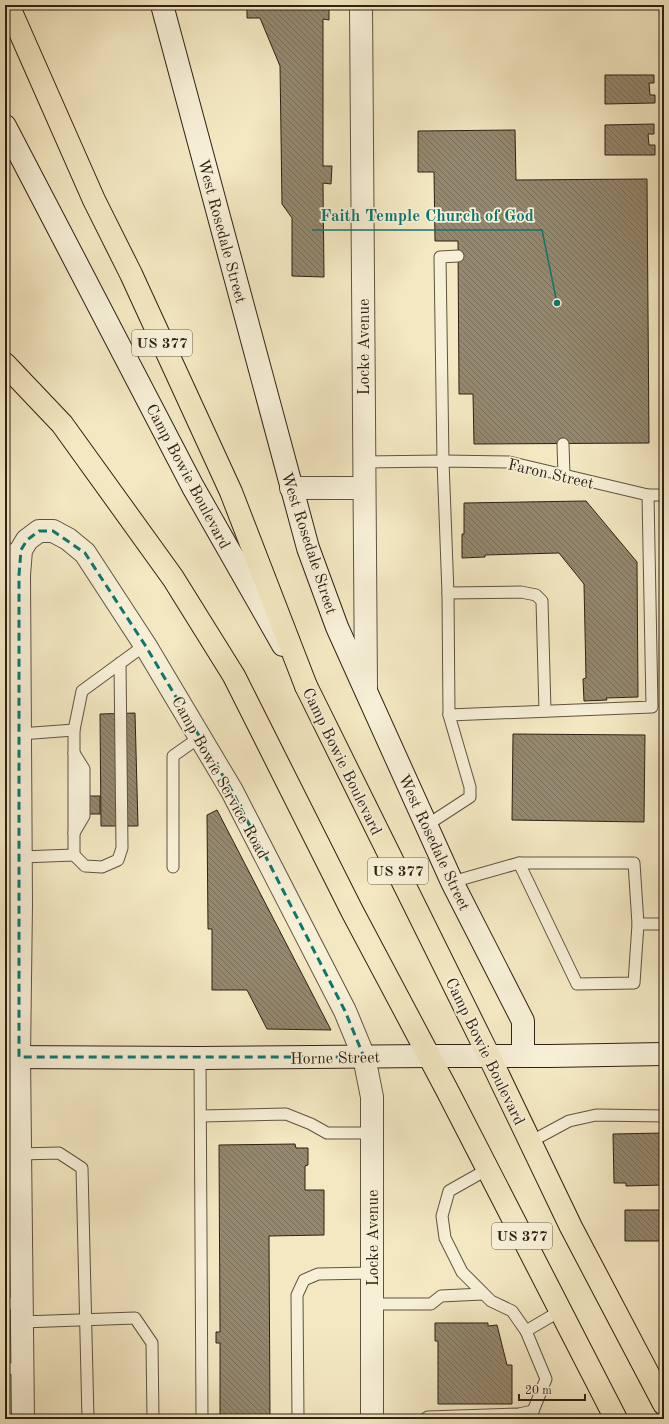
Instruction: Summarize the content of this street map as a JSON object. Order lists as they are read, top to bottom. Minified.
{"streets":{"main road":["US 377","Camp Bowie Boulevard"],"street":["West Rosedale Street","Locke Avenue","Camp Bowie Service Road","Horne Street"],"lane":["Faron Street"]},"crossings":[["West Rosedale Street","Locke Avenue"],["West Rosedale Street","Horne Street"],["US 377","Camp Bowie Boulevard"],["US 377","Horne Street"],["Locke Avenue","Faron Street"],["Locke Avenue","Camp Bowie Service Road"],["Locke Avenue","Horne Street"],["Camp Bowie Boulevard","Horne Street"],["Camp Bowie Service Road","Horne Street"]],"places":["Faith Temple Church of God"],"scale_bar":"20 m"}
